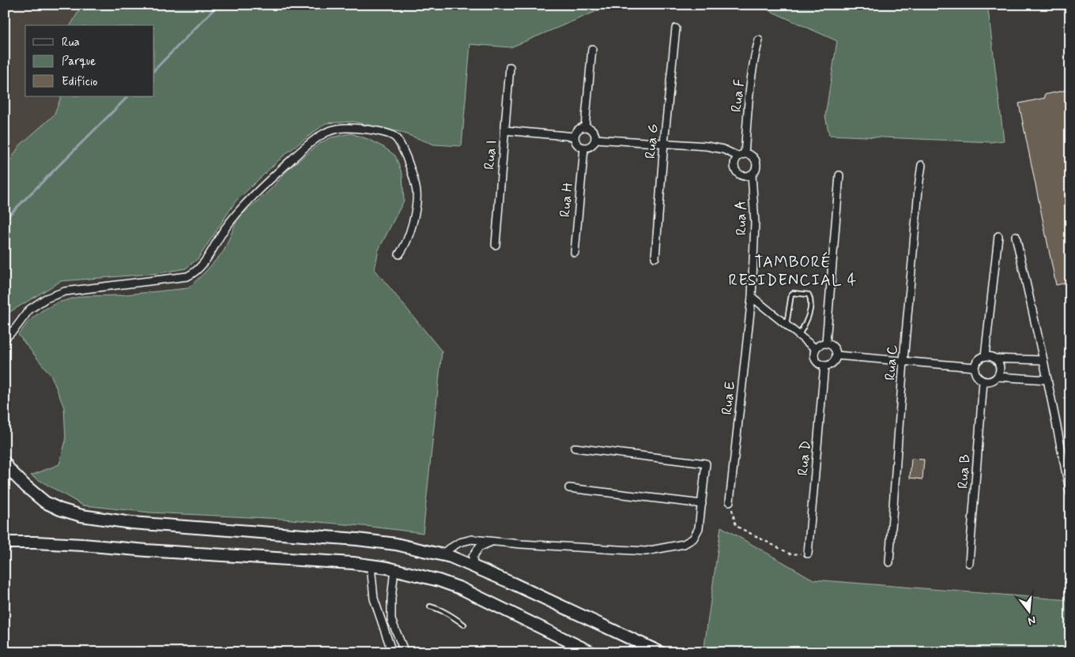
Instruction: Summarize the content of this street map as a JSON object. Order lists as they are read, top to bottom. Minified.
{"streets":{"street":["Rua F","Rua G","Rua I","Rua H","Rua A","Rua C","Rua E","Rua D","Rua B"]},"crossings":[["Rua F","Rua A"],["Rua A","Rua E"]],"districts":["TAMBORÉ RESIDENCIAL 4"],"legend":["Rua","Parque","Edifício"],"north":"bottom"}
